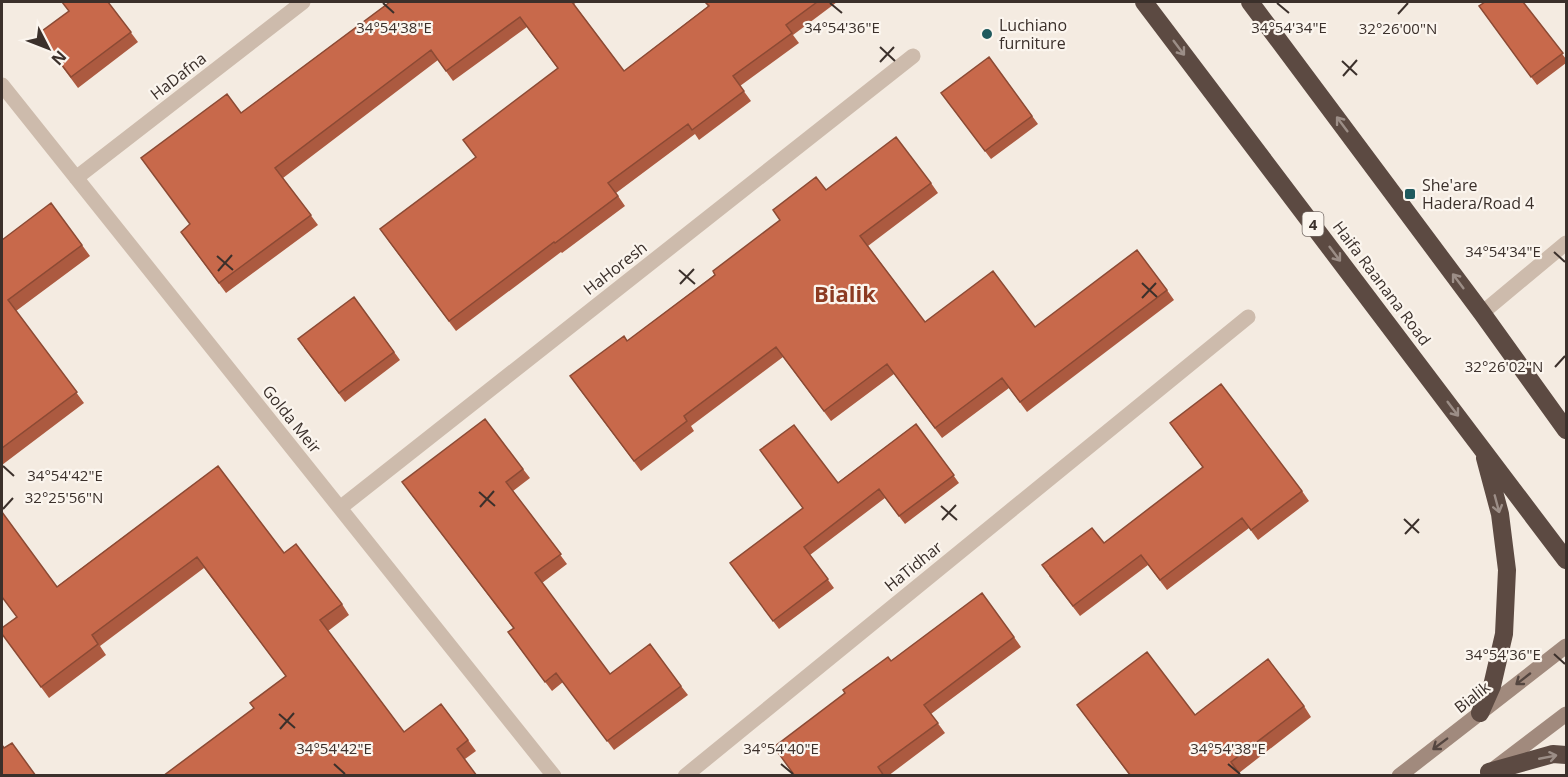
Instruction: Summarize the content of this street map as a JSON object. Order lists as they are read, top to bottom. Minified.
{"streets":{"highway":["4","Haifa Raanana Road"],"main road":["Bialik"],"street":["HaDafna","HaHoresh","Golda Meir","HaTidhar"]},"crossings":[["HaDafna","Golda Meir"],["HaHoresh","Golda Meir"]],"districts":["Bialik"],"places":{"other":["Luchiano furniture"],"transit":["She'are Hadera/Road 4"]},"north":"bottom right","coordinates":["34°54'34\"E","34°54'38\"E","34°54'36\"E","32°26'00\"N","32°26'02\"N","34°54'42\"E","32°25'56\"N","34°54'40\"E"]}
